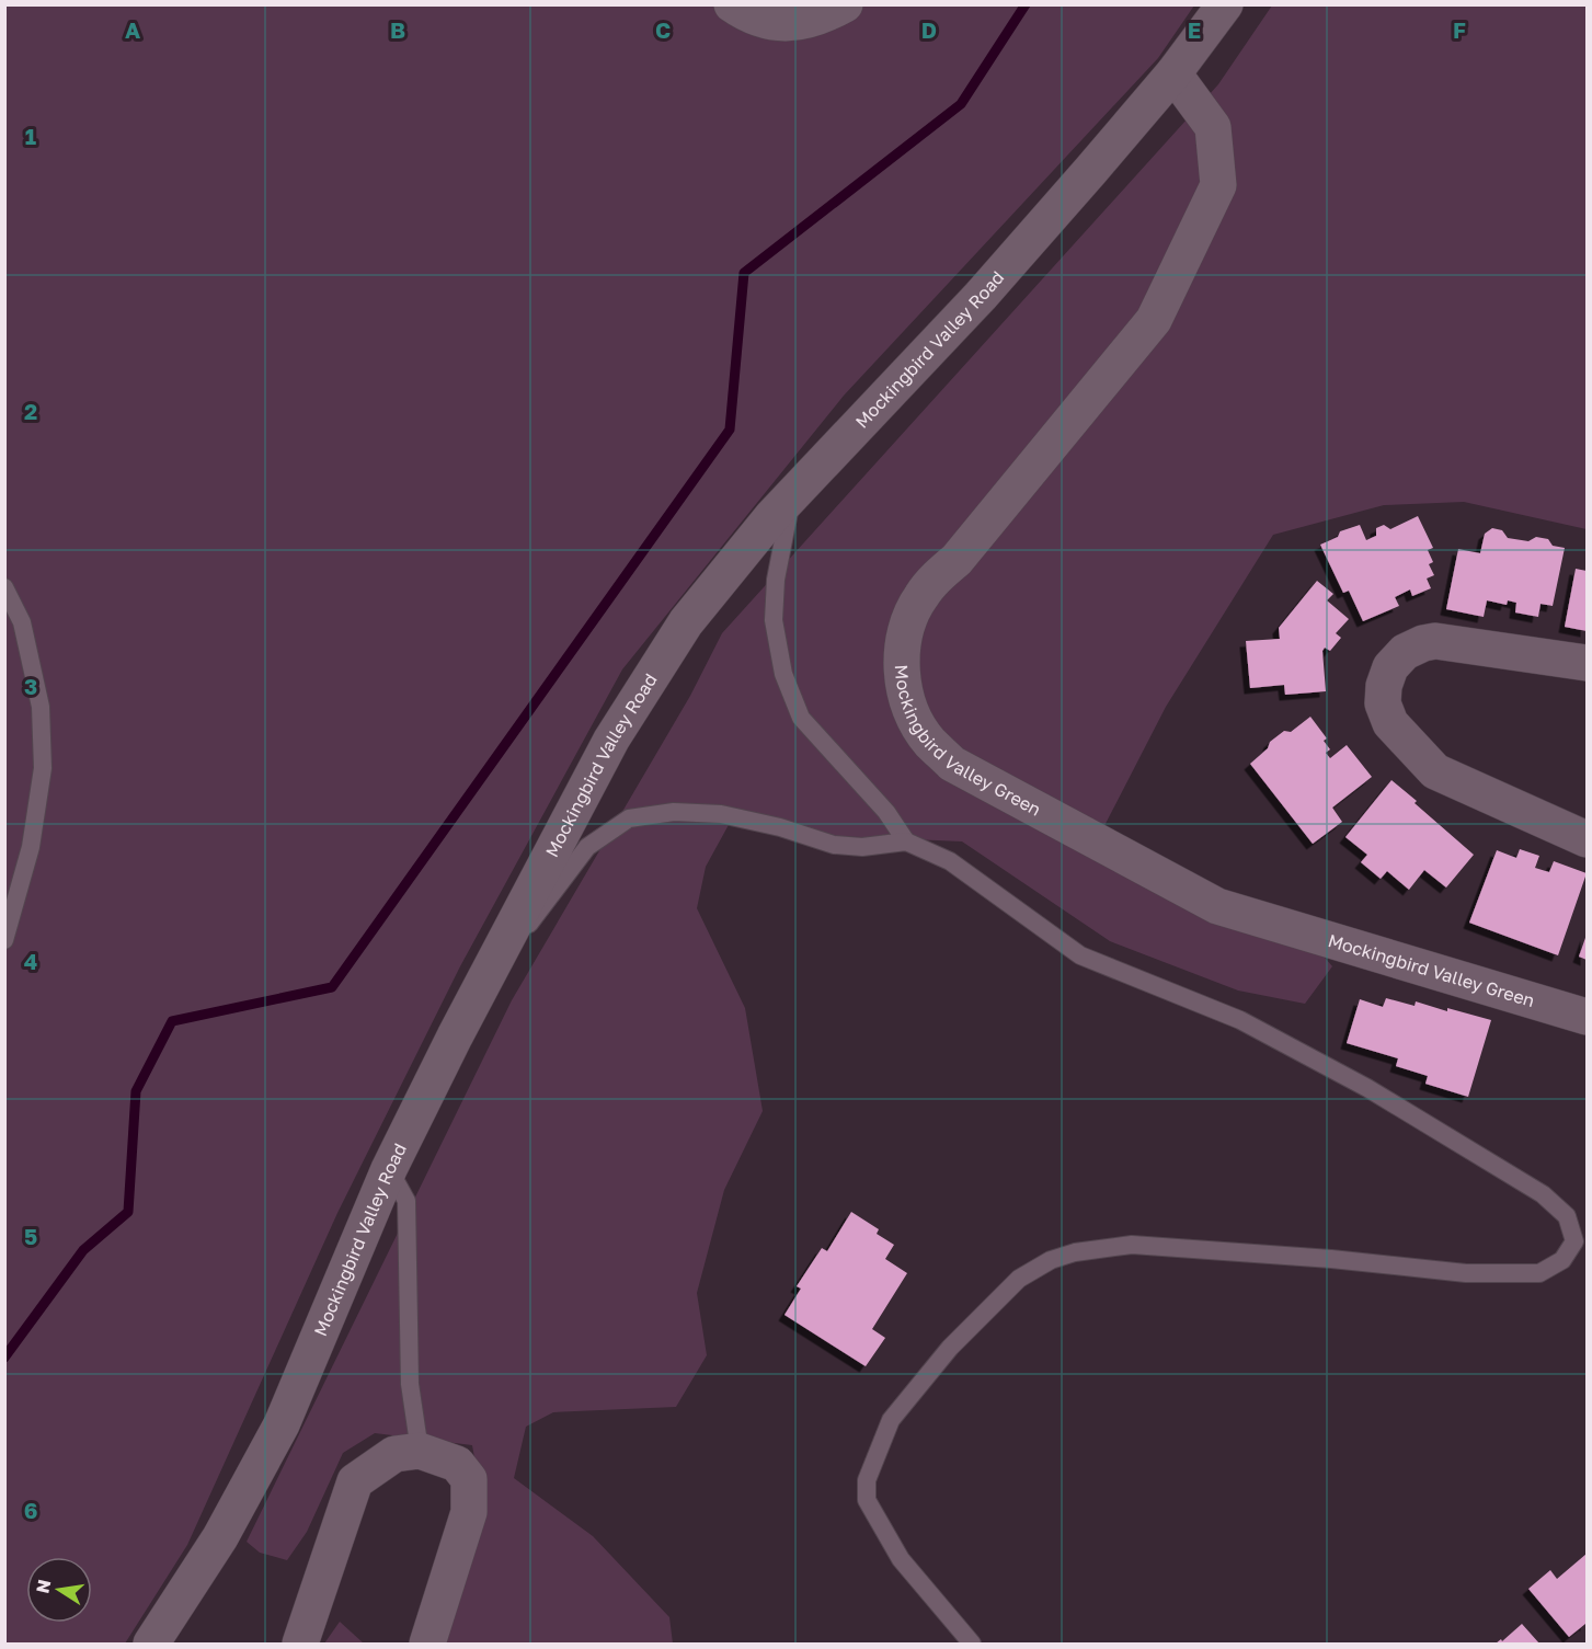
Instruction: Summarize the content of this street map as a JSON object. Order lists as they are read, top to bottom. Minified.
{"streets":{"street":["Mockingbird Valley Road","Mockingbird Valley Green"]},"crossings":[["Mockingbird Valley Road","Mockingbird Valley Green"]],"north":"left","grid":{"columns":["A","B","C","D","E","F"],"rows":["1","2","3","4","5","6"]}}
